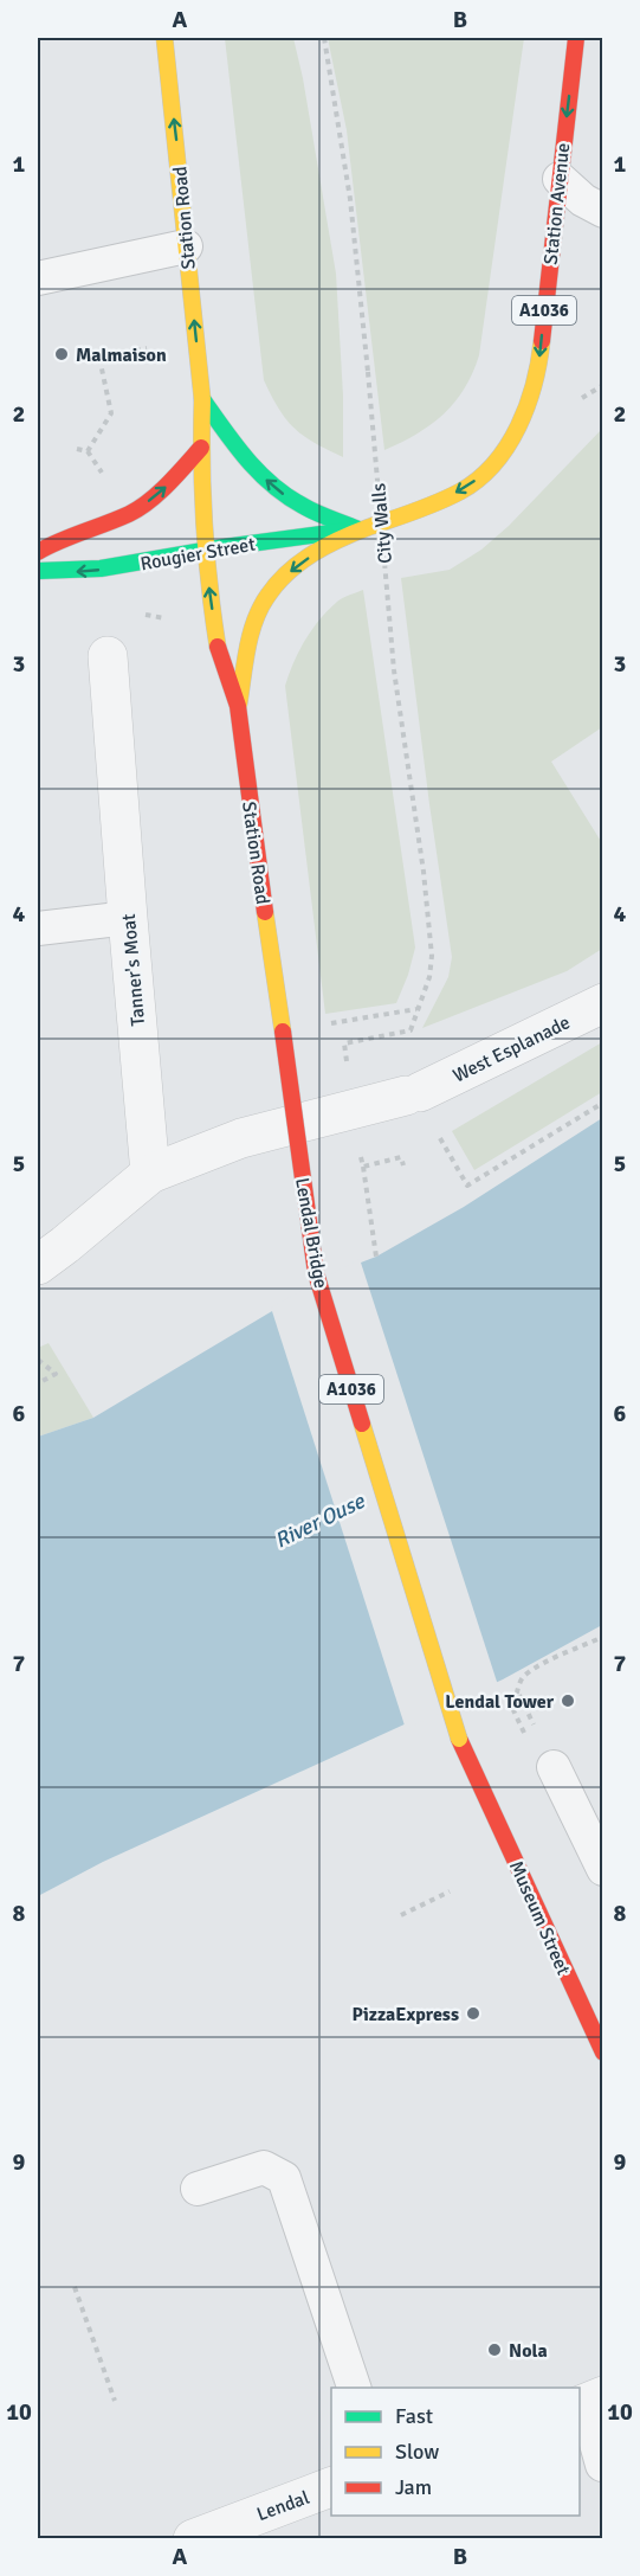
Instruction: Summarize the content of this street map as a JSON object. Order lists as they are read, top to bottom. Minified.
{"streets":{"main road":["Station Avenue","Station Road","A1036","Rougier Street","Lendal Bridge","Museum Street"],"street":["Tanner's Moat","West Esplanade","Lendal"],"path":["City Walls"]},"crossings":[["Station Avenue","Station Road"],["Station Avenue","Rougier Street"],["Station Road","Rougier Street"],["Station Road","Lendal Bridge"],["Tanner's Moat","West Esplanade"],["Lendal Bridge","Museum Street"]],"one_way":["Station Avenue","Rougier Street"],"water":["River Ouse"],"places":["Malmaison","Lendal Tower","PizzaExpress","Nola"],"legend":["Fast","Slow","Jam"],"grid":{"columns":["A","B"],"rows":["1","2","3","4","5","6","7","8","9","10"]}}
